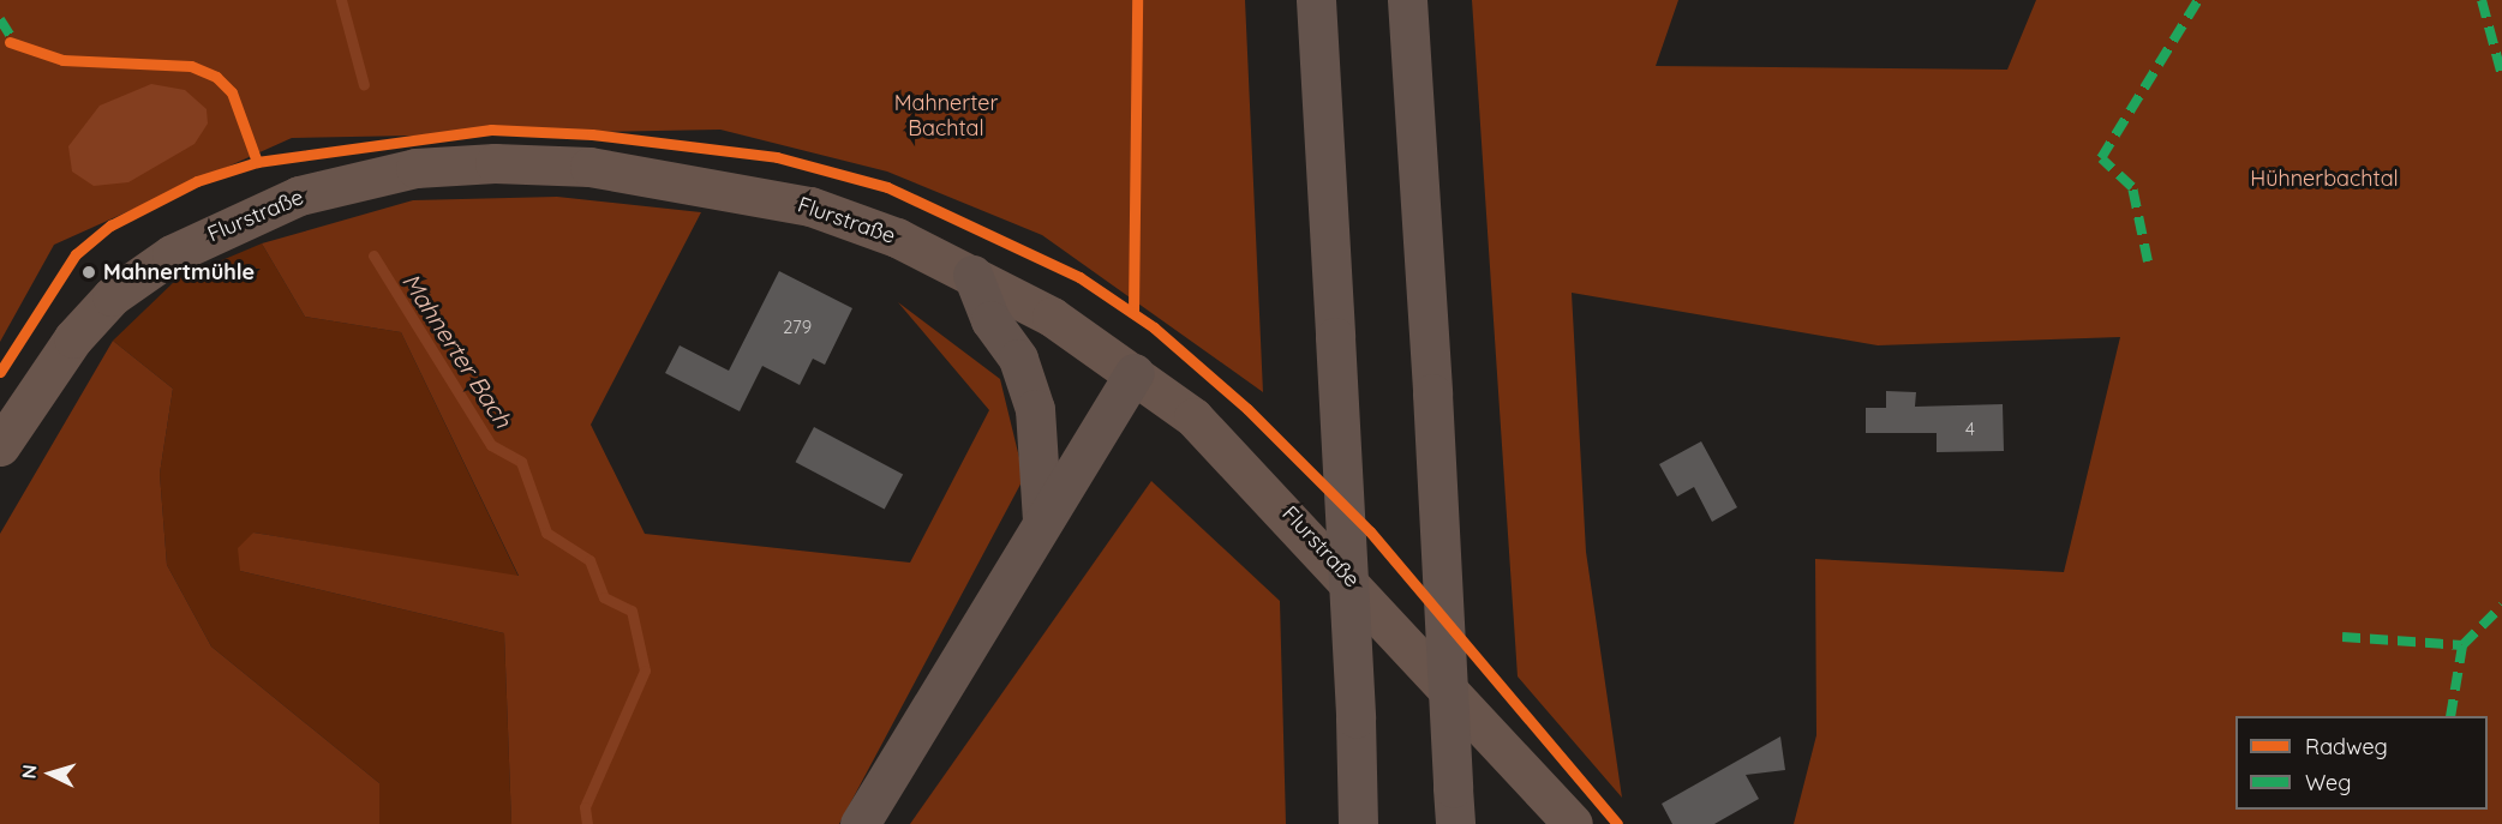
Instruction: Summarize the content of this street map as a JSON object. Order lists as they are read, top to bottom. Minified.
{"streets":{"main road":["Flurstraße"]},"water":["Mahnerter Bach"],"parks":["Mahnerter Bachtal","Hühnerbachtal"],"places":["Mahnertmühle"],"house_numbers":["279","4"],"legend":["Radweg","Weg"],"north":"left"}
